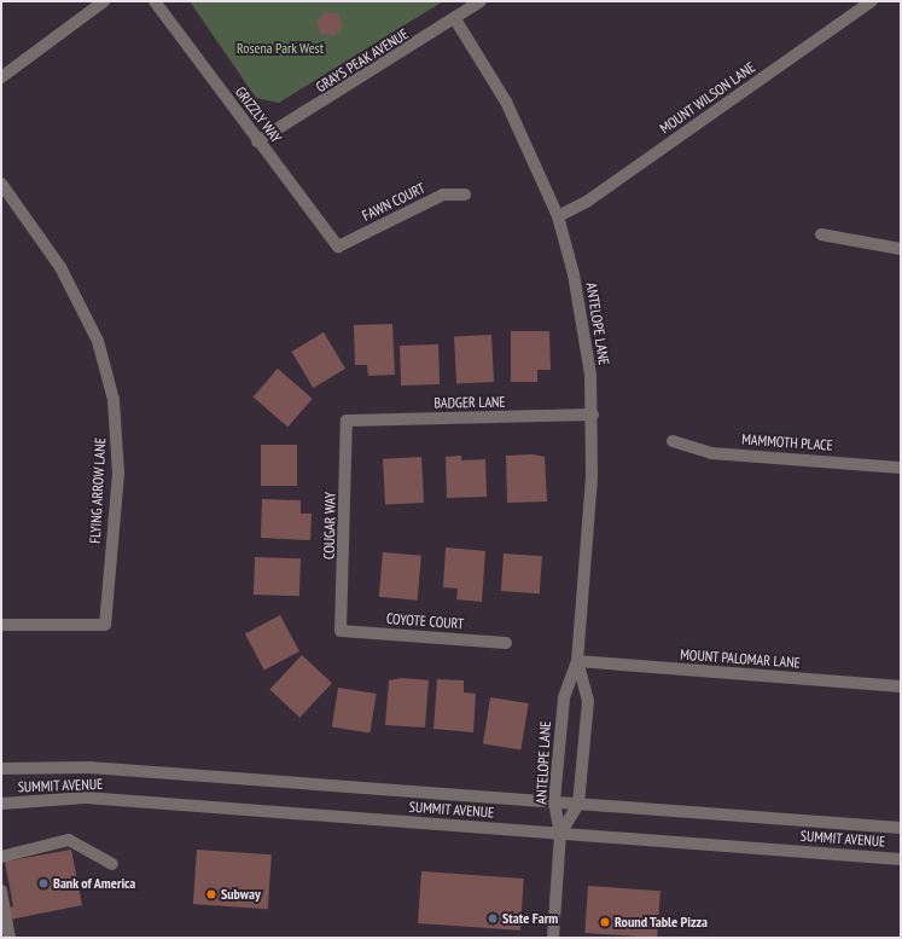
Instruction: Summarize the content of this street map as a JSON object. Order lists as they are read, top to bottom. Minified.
{"streets":{"street":["GRAYS PEAK AVENUE","MOUNT WILSON LANE","GRIZZLY WAY","FAWN COURT","ANTELOPE LANE","BADGER LANE","MAMMOTH PLACE","FLYING ARROW LANE","COUGAR WAY","COYOTE COURT","MOUNT PALOMAR LANE","SUMMIT AVENUE"]},"crossings":[["GRAYS PEAK AVENUE","GRIZZLY WAY"],["GRAYS PEAK AVENUE","ANTELOPE LANE"],["MOUNT WILSON LANE","ANTELOPE LANE"],["GRIZZLY WAY","FAWN COURT"],["ANTELOPE LANE","BADGER LANE"],["ANTELOPE LANE","MOUNT PALOMAR LANE"],["ANTELOPE LANE","SUMMIT AVENUE"],["BADGER LANE","COUGAR WAY"],["COUGAR WAY","COYOTE COURT"]],"parks":["Rosena Park West"],"places":["Bank of America","Subway","State Farm","Round Table Pizza"]}
